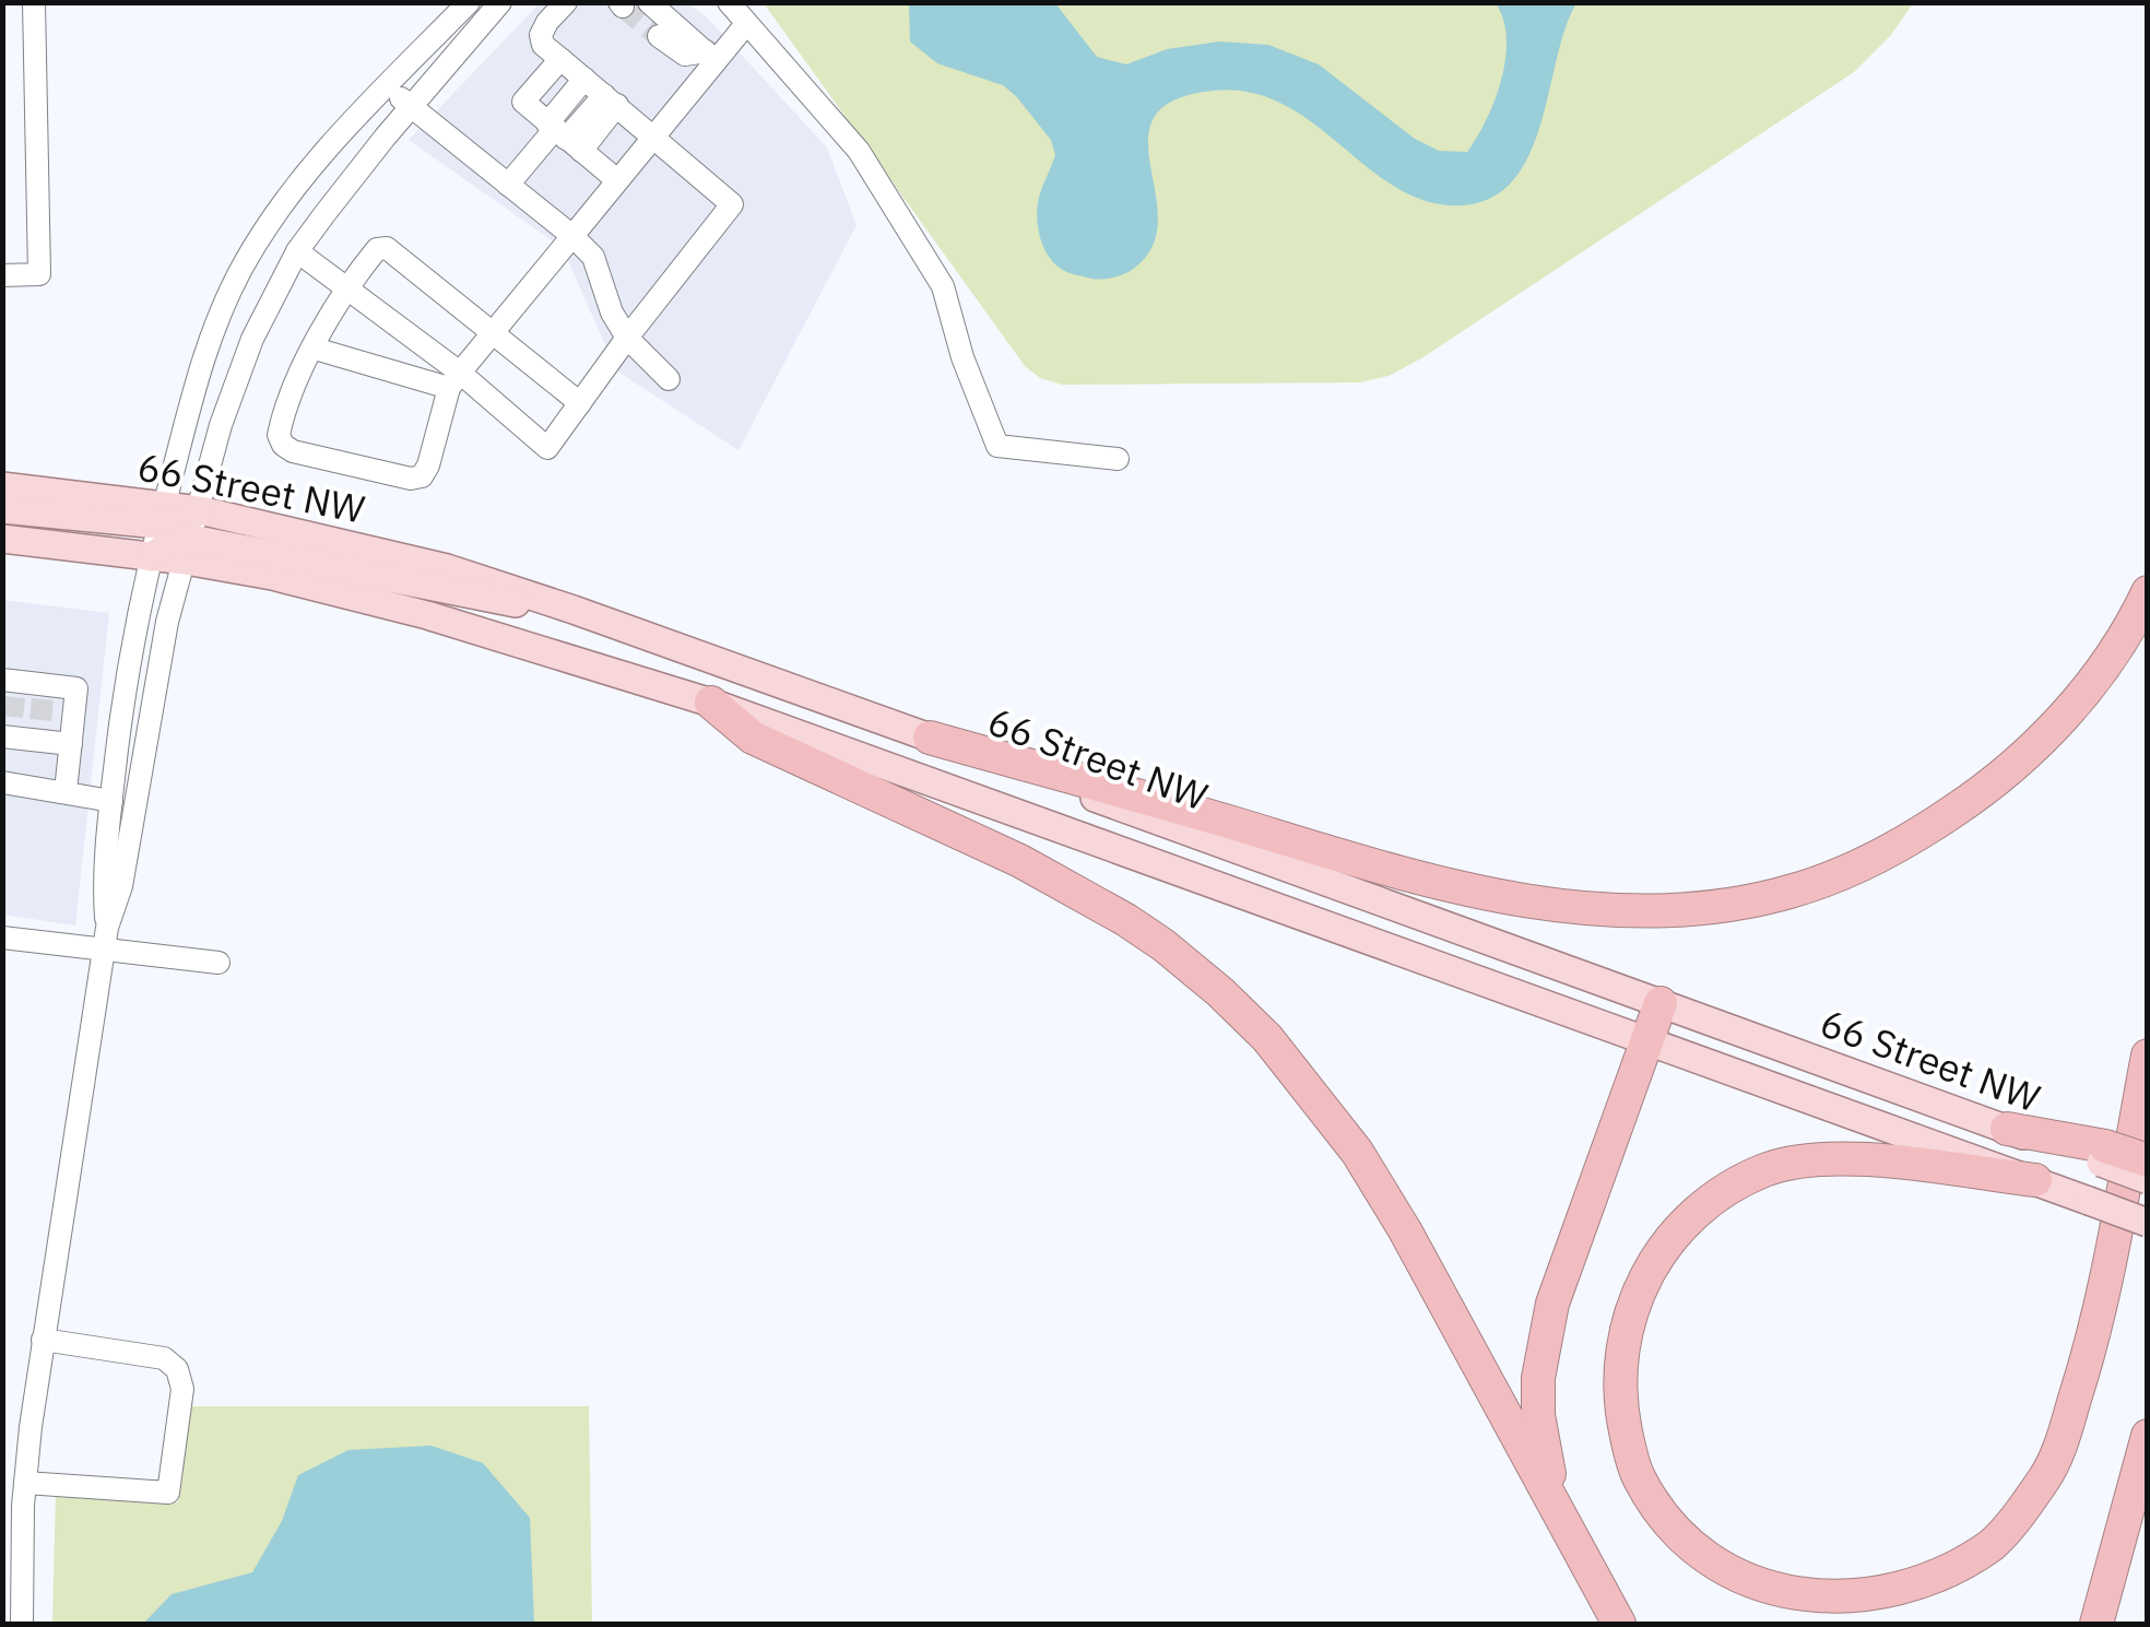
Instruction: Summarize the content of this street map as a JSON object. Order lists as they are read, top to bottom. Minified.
{"streets":{"main road":["66 Street NW"]}}
